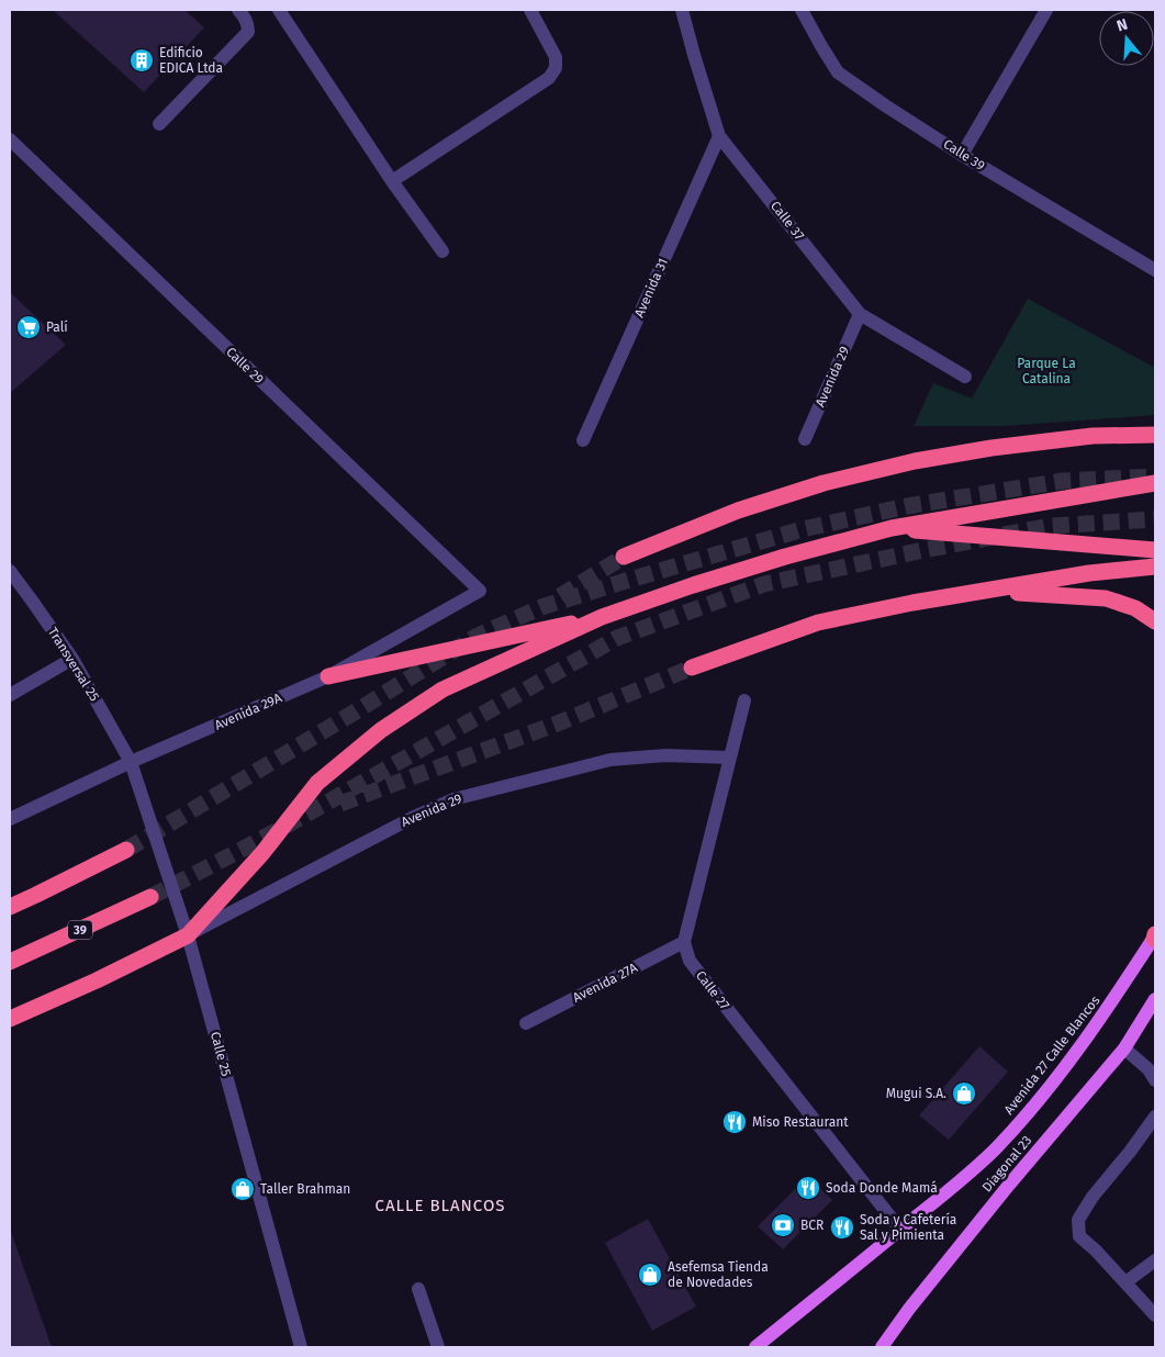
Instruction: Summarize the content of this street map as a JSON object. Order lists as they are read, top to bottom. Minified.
{"streets":{"highway":["39"],"main road":["Avenida 27 Calle Blancos","Diagonal 23"],"street":["Calle 39","Calle 37","Avenida 31","Calle 29","Avenida 29","Transversal 25","Avenida 29A","Avenida 27A","Calle 27","Calle 25"]},"crossings":[["Calle 37","Avenida 31"],["Calle 37","Avenida 29"],["Calle 29","Avenida 29A"],["Avenida 29","Calle 25"],["Transversal 25","Avenida 29A"],["Transversal 25","Calle 25"],["Avenida 29A","Calle 25"],["Avenida 27A","Calle 27"],["Calle 27","Avenida 27 Calle Blancos"]],"districts":["CALLE BLANCOS"],"parks":["Parque La Catalina"],"places":{"building":["Edificio EDICA Ltda"],"supermarket":["Palí"],"shop":["Mugui S.A.","Taller Brahman","Asefemsa Tienda de Novedades"],"restaurant":["Miso Restaurant","Soda Donde Mamá","Soda y Cafetería Sal y Pimienta"],"bank":["BCR"]},"north":"top"}
